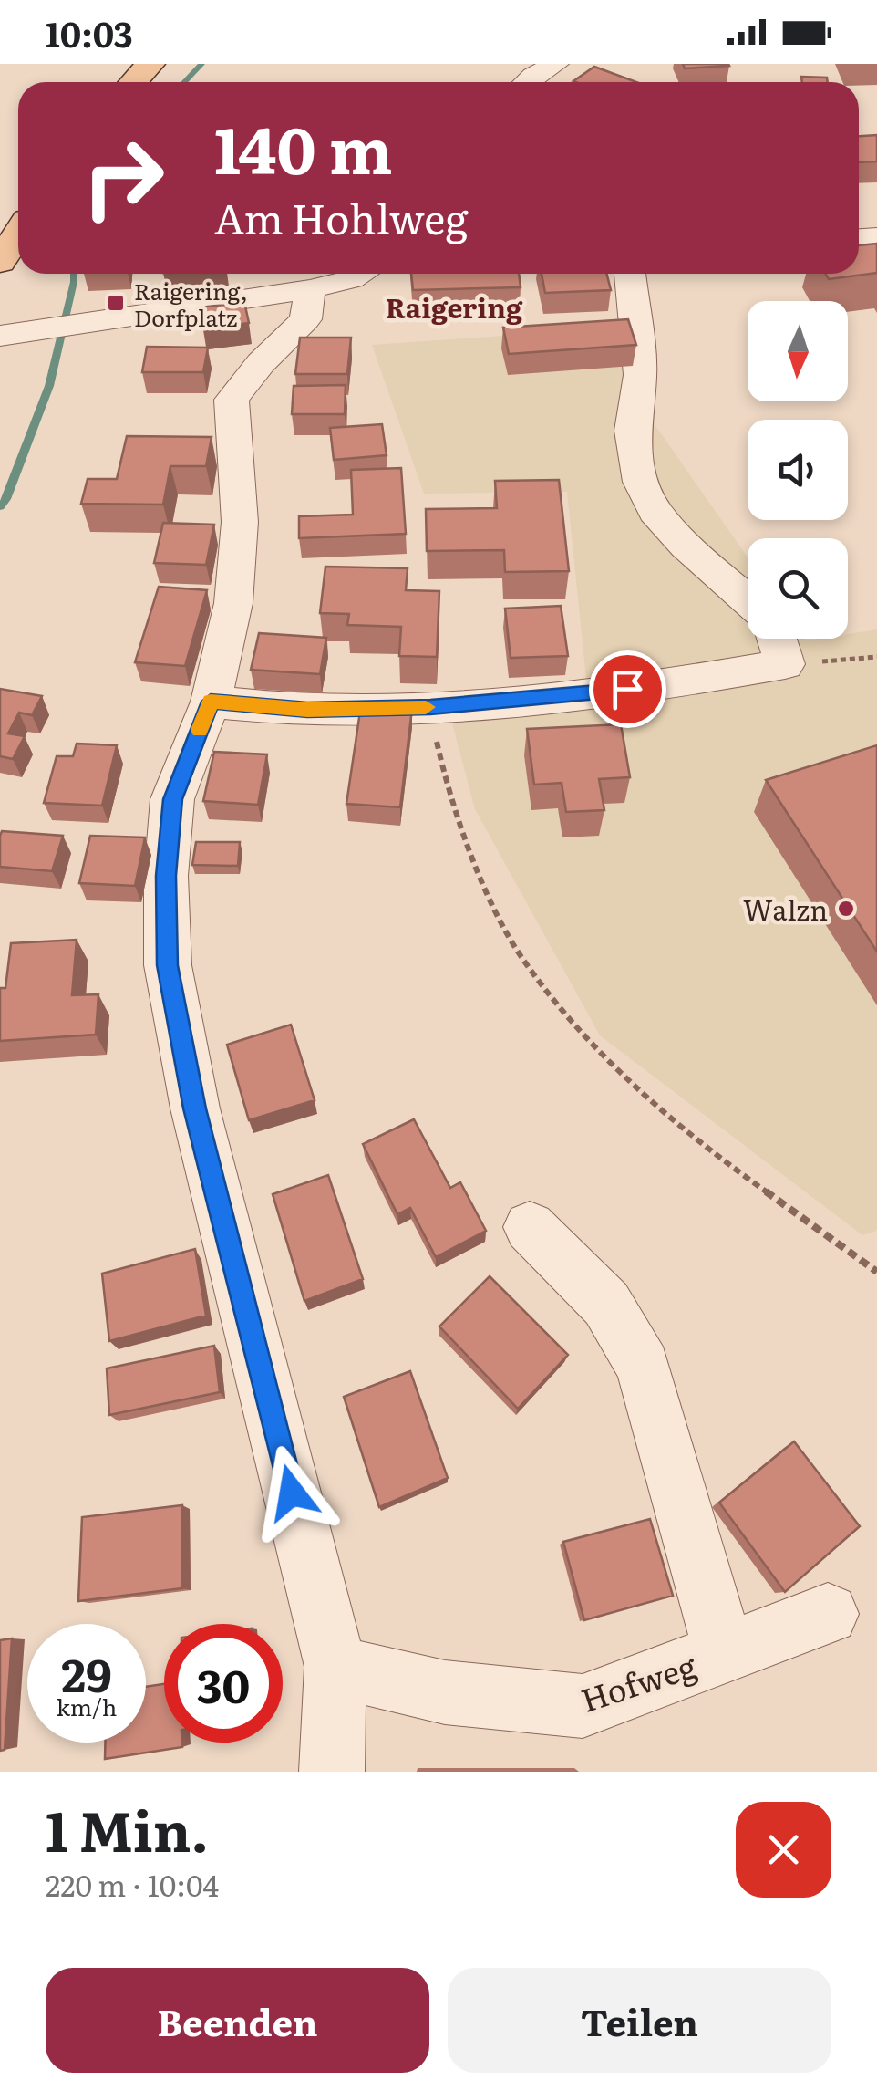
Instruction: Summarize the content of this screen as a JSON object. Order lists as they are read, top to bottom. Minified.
{"streets":{"street":["Hofweg"]},"districts":["Raigering"],"places":{"transit":["Raigering, Dorfplatz"],"other":["Walzn"]},"north":"bottom","page":{"status":"10:03","turn":["140 m","Am Hohlweg"],"speed":"29 km/h","limit":"30","heading":["1 Min.","220 m · 10:04"],"buttons":["Beenden","Teilen"]}}
